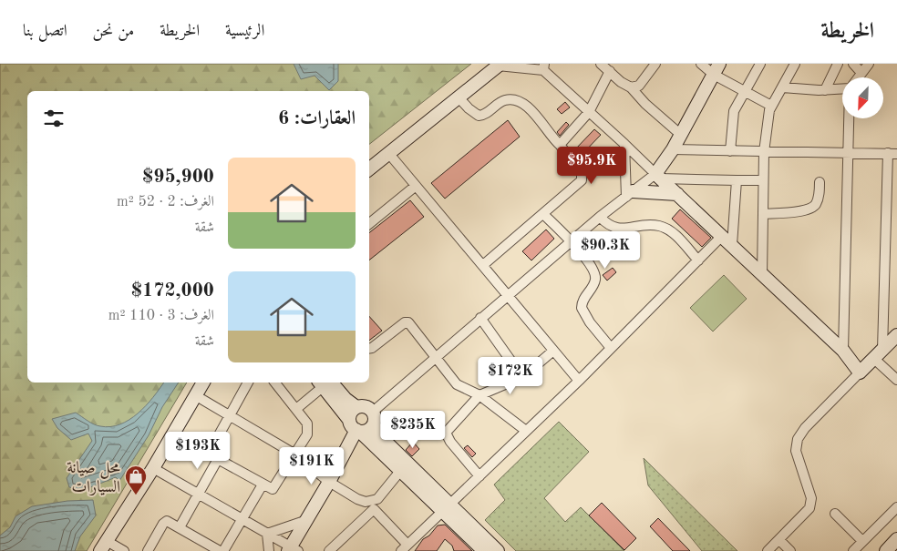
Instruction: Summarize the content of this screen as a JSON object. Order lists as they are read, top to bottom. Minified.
{"places":{"shop":["محل صيانة السيارات"]},"north":"bottom left","page":{"header":"الخريطة","nav":["الرئيسية","الخريطة","من نحن","اتصل بنا"],"heading":"العقارات: 6","list":[{"name":"$95,900","note":"الغرف: 2 · 52 m² · شقة"},{"name":"$172,000","note":"الغرف: 3 · 110 m² · شقة"}],"price":["$95.9K","$90.3K","$172K","$235K","$193K","$191K"]}}
